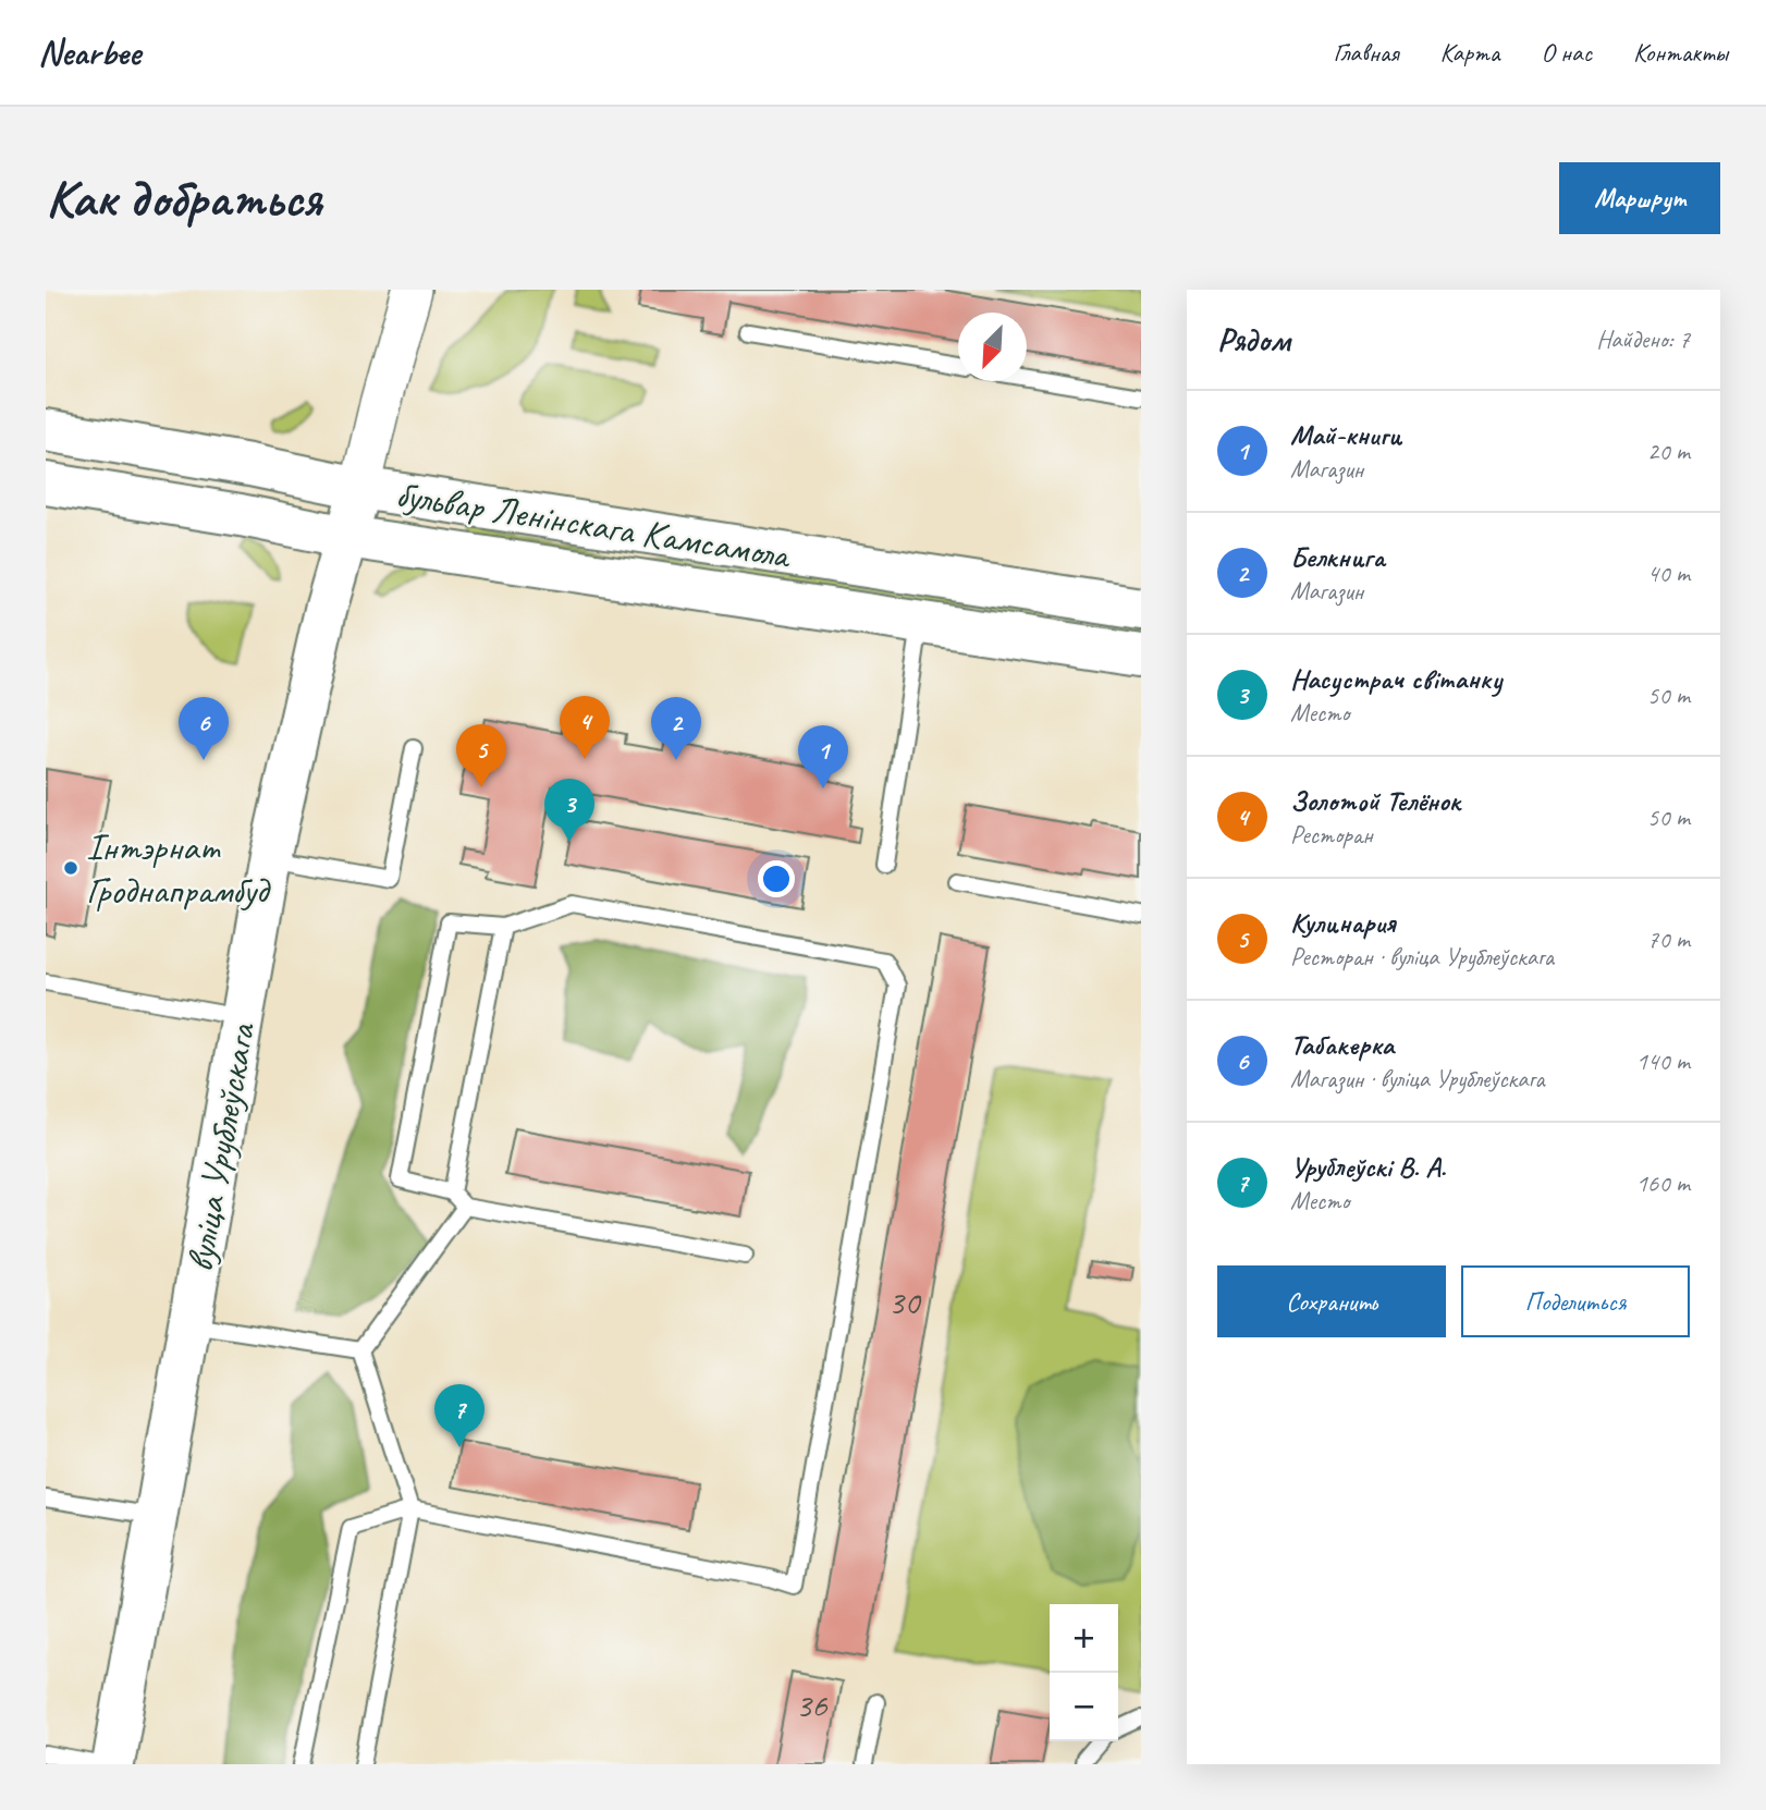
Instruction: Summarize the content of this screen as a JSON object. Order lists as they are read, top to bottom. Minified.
{"streets":{"main road":["бульвар Ленінскага Камсамола","вуліца Урублеўскага"]},"crossings":[["бульвар Ленінскага Камсамола","вуліца Урублеўскага"]],"places":["Інтэрнат Гроднапрамбуд"],"house_numbers":["30","36"],"north":"bottom left","page":{"header":"Nearbee","nav":["Главная","Карта","О нас","Контакты"],"buttons":["Маршрут",["Сохранить","Поделиться"]],"title":"Как добраться","heading":["Рядом","Найдено: 7"],"list":[{"mark":"1","name":"Май-книги","note":"Магазин","value":"20 m"},{"mark":"2","name":"Белкнига","note":"Магазин","value":"40 m"},{"mark":"3","name":"Насустрач світанку","note":"Место","value":"50 m"},{"mark":"4","name":"Золотой Телёнок","note":"Ресторан","value":"50 m"},{"mark":"5","name":"Кулинария","note":"Ресторан · вуліца Урублеўскага","value":"70 m"},{"mark":"6","name":"Табакерка","note":"Магазин · вуліца Урублеўскага","value":"140 m"},{"mark":"7","name":"Урублеўскі В. А.","note":"Место","value":"160 m"}],"pins":["4","2","6","5","1","3","7"],"map_buttons":["+","−"]}}
